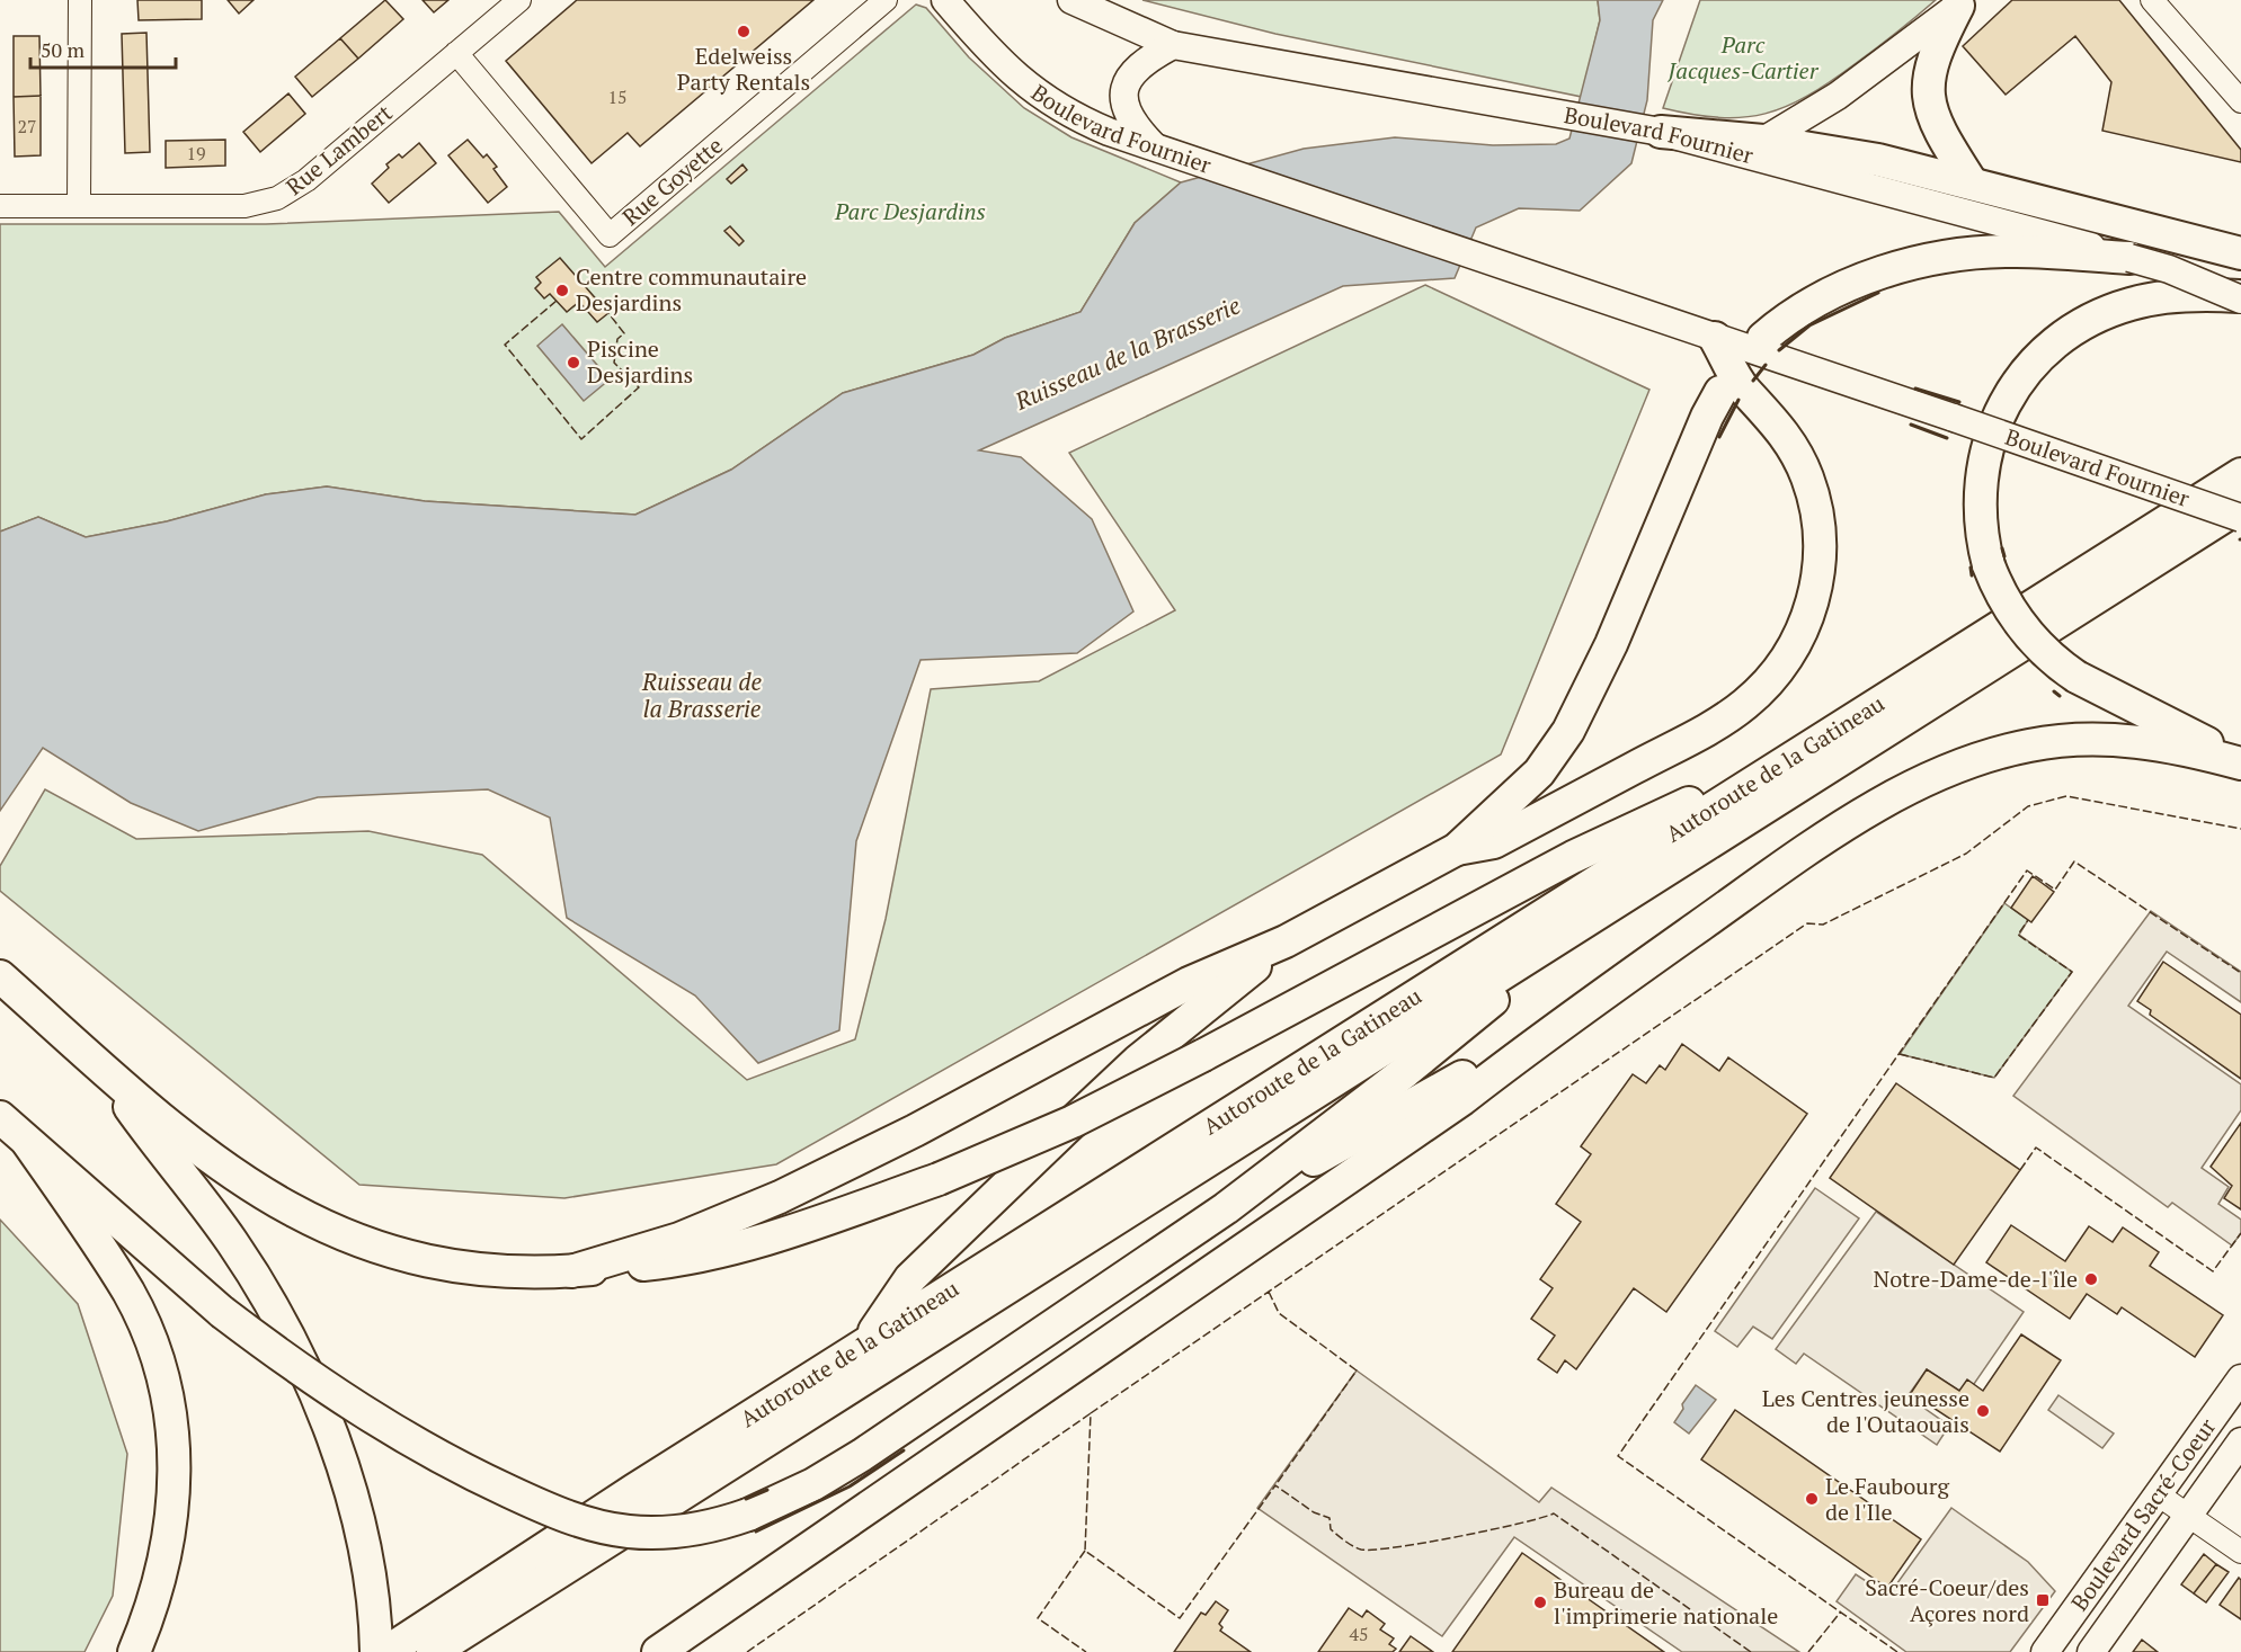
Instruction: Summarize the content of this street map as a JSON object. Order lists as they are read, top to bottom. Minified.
{"streets":{"highway":["Autoroute de la Gatineau"],"main road":["Boulevard Fournier","Boulevard Sacré-Coeur"],"street":["Rue Lambert","Rue Goyette"]},"crossings":[["Rue Lambert","Rue Goyette"]],"water":["Ruisseau de la Brasserie"],"parks":["Parc Jacques-Cartier","Parc Desjardins"],"places":{"other":["Edelweiss Party Rentals","Centre communautaire Desjardins","Piscine Desjardins","Notre-Dame-de-l'île","Les Centres jeunesse de l'Outaouais","Le Faubourg de l'Ile","Bureau de l'imprimerie nationale"],"transit":["Sacré-Coeur/des Açores nord"]},"house_numbers":["15","27","19","45"],"scale_bar":"50 m"}
